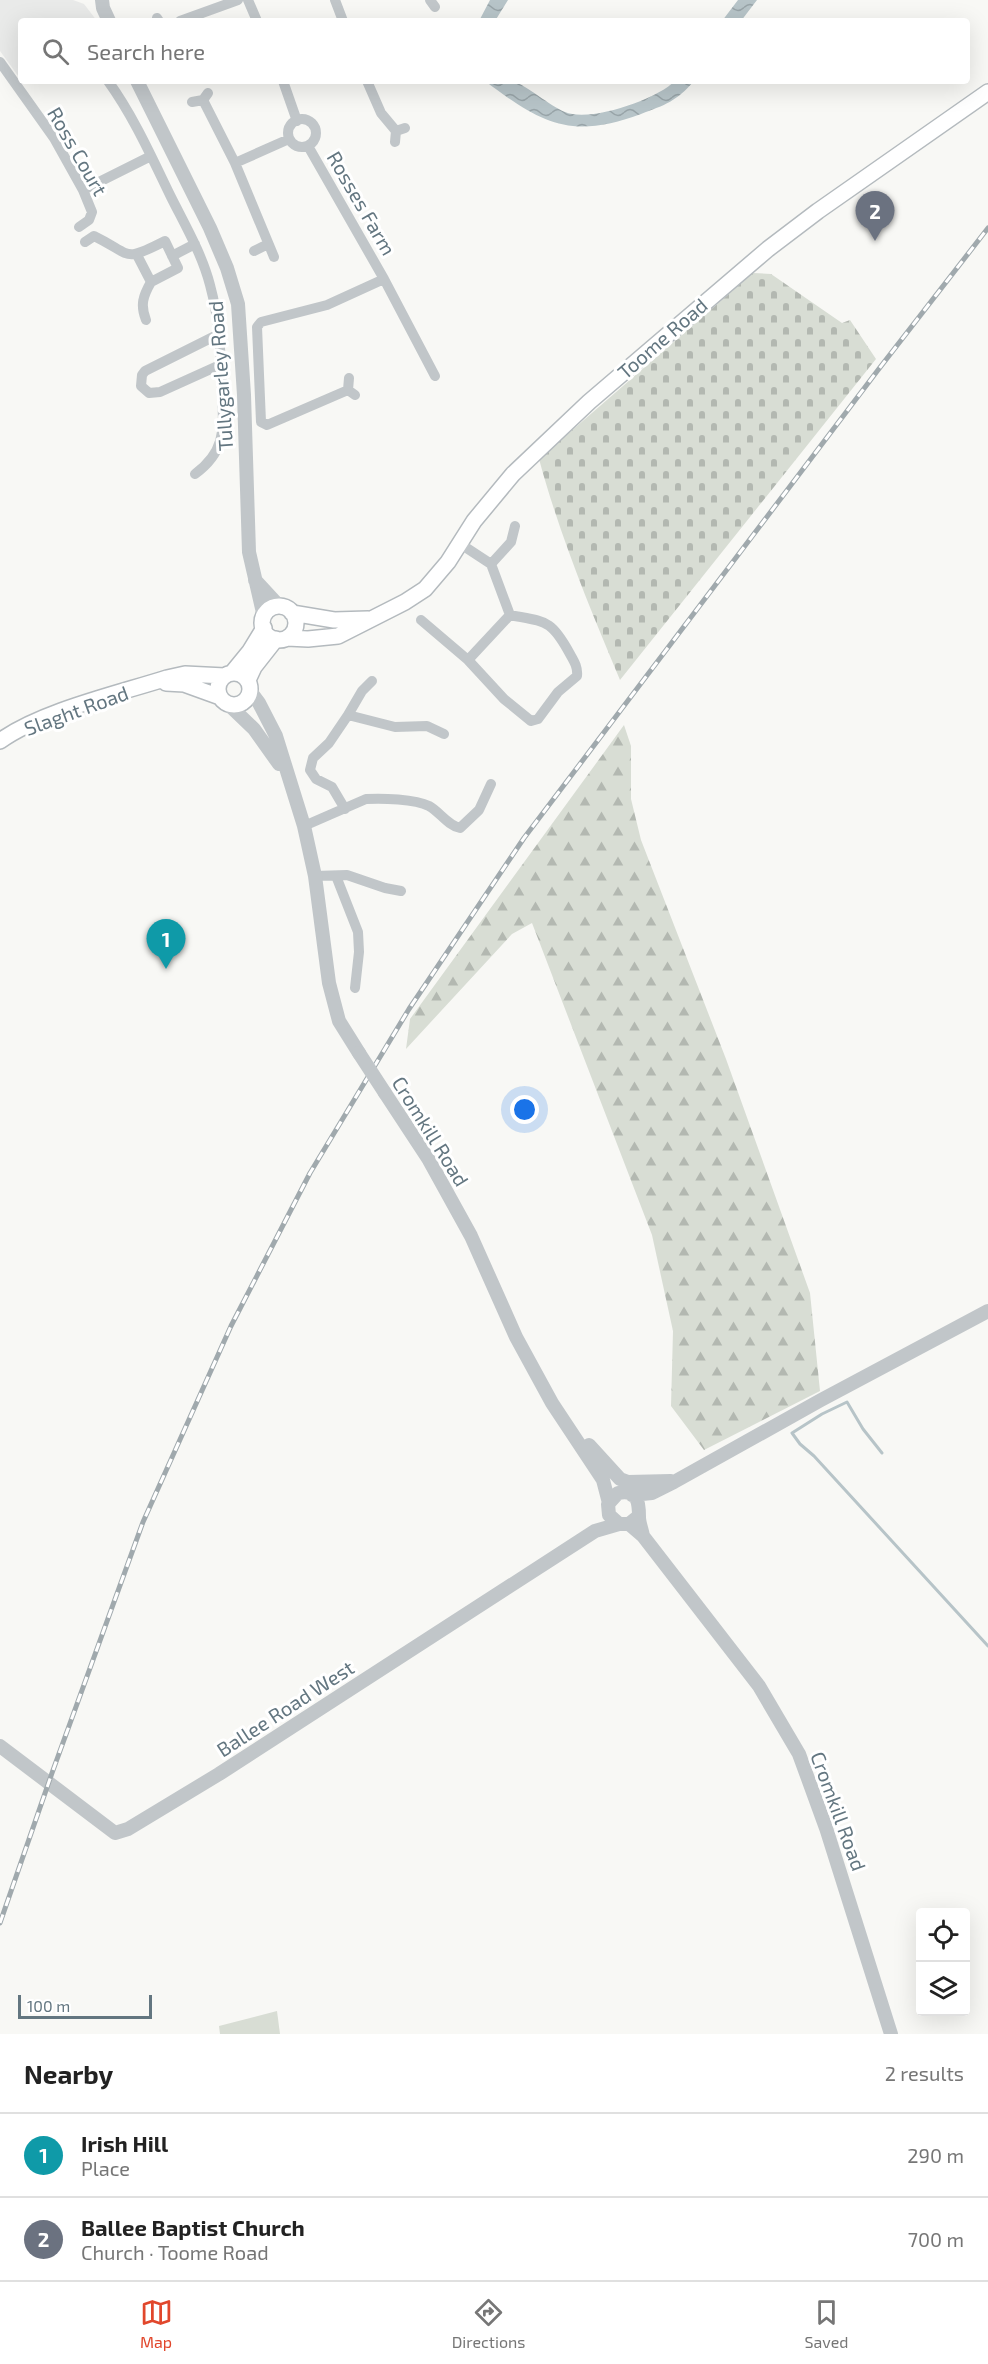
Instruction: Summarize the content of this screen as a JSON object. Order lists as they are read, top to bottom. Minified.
{"streets":{"main road":["Toome Road","Slaght Road"],"street":["Ross Court","Rosses Farm","Tullygarley Road","Cromkill Road","Ballee Road West"]},"crossings":[["Toome Road","Tullygarley Road"],["Slaght Road","Cromkill Road"],["Cromkill Road","Ballee Road West"]],"scale_bar":"100 m","page":{"search":"Search here","pins":["2","1"],"scale":"100 m","heading":["Nearby","2 results"],"list":[{"mark":"1","name":"Irish Hill","note":"Place","value":"290 m"},{"mark":"2","name":"Ballee Baptist Church","note":"Church · Toome Road","value":"700 m"}],"nav":["Map","Directions","Saved"]}}
